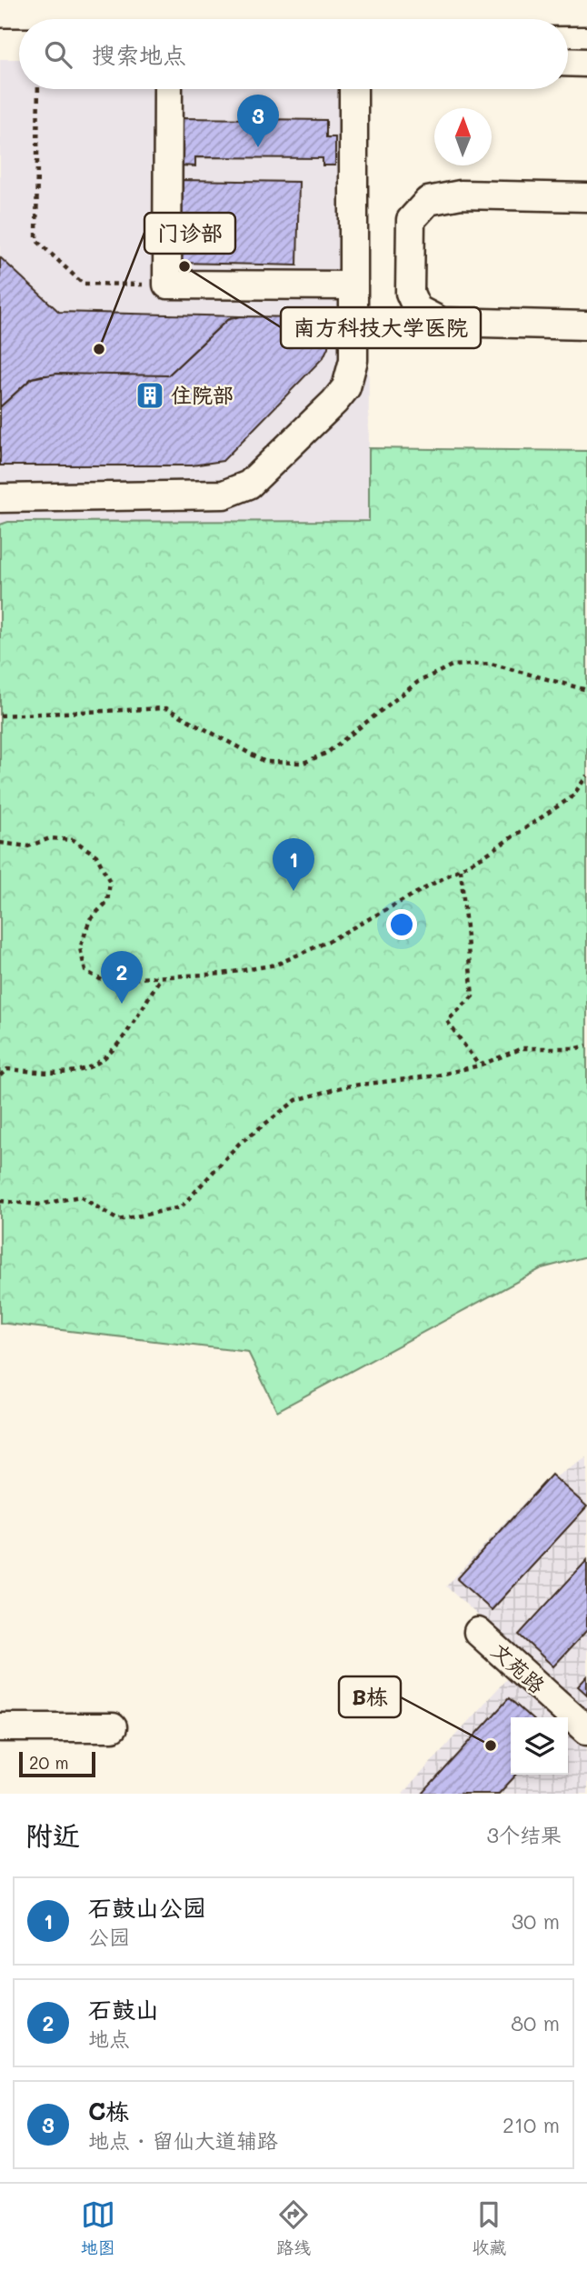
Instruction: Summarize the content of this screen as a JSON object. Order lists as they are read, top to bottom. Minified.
{"streets":{"street":["文苑路"]},"places":{"other":["南方科技大学医院","门诊部","B栋"],"building":["住院部"]},"scale_bar":"20 m","north":"top","page":{"search":"搜索地点","pins":["3","1","2"],"scale":"20 m","heading":["附近","3个结果"],"list":[{"mark":"1","name":"石鼓山公园","note":"公园","value":"30 m"},{"mark":"2","name":"石鼓山","note":"地点","value":"80 m"},{"mark":"3","name":"C栋","note":"地点 · 留仙大道辅路","value":"210 m"}],"nav":["地图","路线","收藏"]}}
